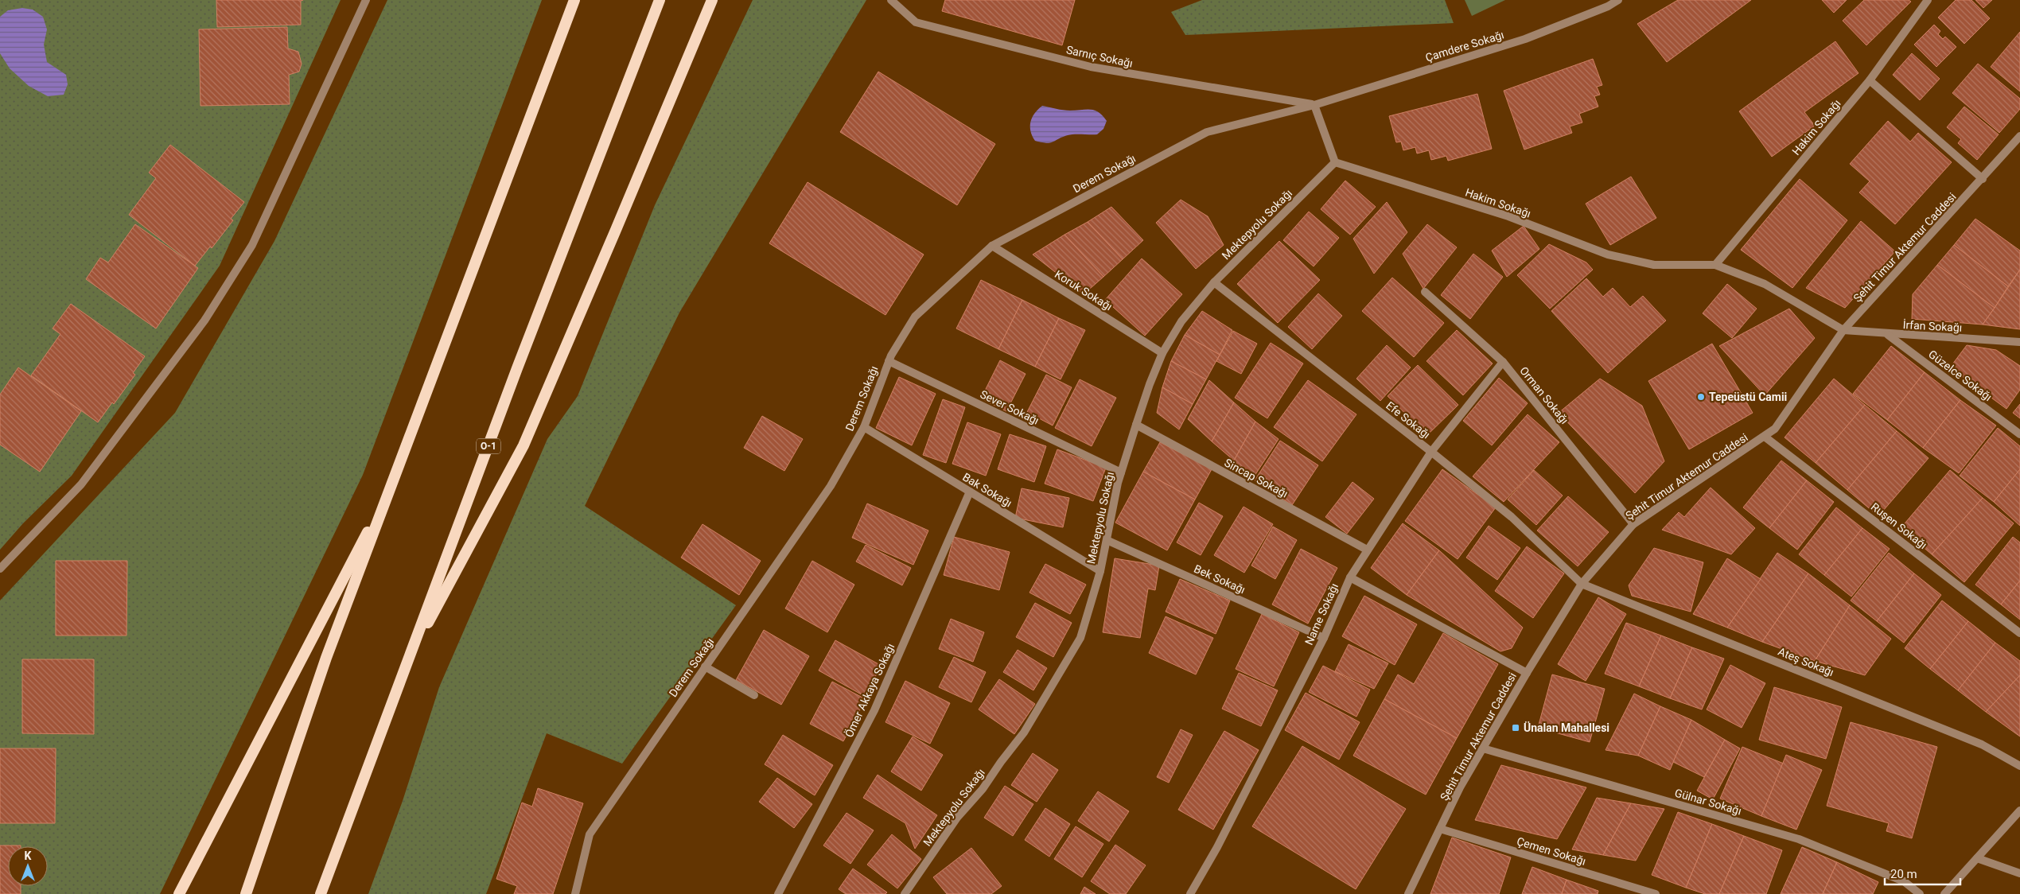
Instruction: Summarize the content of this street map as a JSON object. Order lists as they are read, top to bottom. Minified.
{"streets":{"highway":["O-1"],"street":["Çamdere Sokağı","Sarnıç Sokağı","Hakim Sokağı","Derem Sokağı","Mektepyolu Sokağı","Şehit Timur Aktemur Caddesi","Koruk Sokağı","İrfan Sokağı","Güzelce Sokağı","Orman Sokağı","Sever Sokağı","Efe Sokağı","Sincap Sokağı","Bak Sokağı","Ruşen Sokağı","Bek Sokağı","Name Sokağı","Ateş Sokağı","Ömer Akkaya Sokağı","Gülnar Sokağı","Çemen Sokağı"]},"crossings":[["Çamdere Sokağı","Sarnıç Sokağı"],["Çamdere Sokağı","Derem Sokağı"],["Sarnıç Sokağı","Derem Sokağı"],["Hakim Sokağı","Mektepyolu Sokağı"],["Hakim Sokağı","Şehit Timur Aktemur Caddesi"],["Hakim Sokağı","İrfan Sokağı"],["Derem Sokağı","Koruk Sokağı"],["Derem Sokağı","Sever Sokağı"],["Derem Sokağı","Bak Sokağı"],["Mektepyolu Sokağı","Koruk Sokağı"],["Mektepyolu Sokağı","Sever Sokağı"],["Mektepyolu Sokağı","Efe Sokağı"],["Mektepyolu Sokağı","Sincap Sokağı"],["Mektepyolu Sokağı","Bak Sokağı"],["Mektepyolu Sokağı","Bek Sokağı"],["Şehit Timur Aktemur Caddesi","İrfan Sokağı"],["Şehit Timur Aktemur Caddesi","Orman Sokağı"],["Şehit Timur Aktemur Caddesi","Efe Sokağı"],["Şehit Timur Aktemur Caddesi","Ruşen Sokağı"],["Şehit Timur Aktemur Caddesi","Ateş Sokağı"],["Şehit Timur Aktemur Caddesi","Gülnar Sokağı"],["Şehit Timur Aktemur Caddesi","Çemen Sokağı"],["İrfan Sokağı","Güzelce Sokağı"],["Orman Sokağı","Name Sokağı"],["Efe Sokağı","Name Sokağı"],["Efe Sokağı","Ateş Sokağı"],["Sincap Sokağı","Name Sokağı"],["Bak Sokağı","Ömer Akkaya Sokağı"],["Bek Sokağı","Name Sokağı"]],"places":{"other":["Tepeüstü Camii"],"transit":["Ünalan Mahallesi"]},"scale_bar":"20 m","north":"top"}
